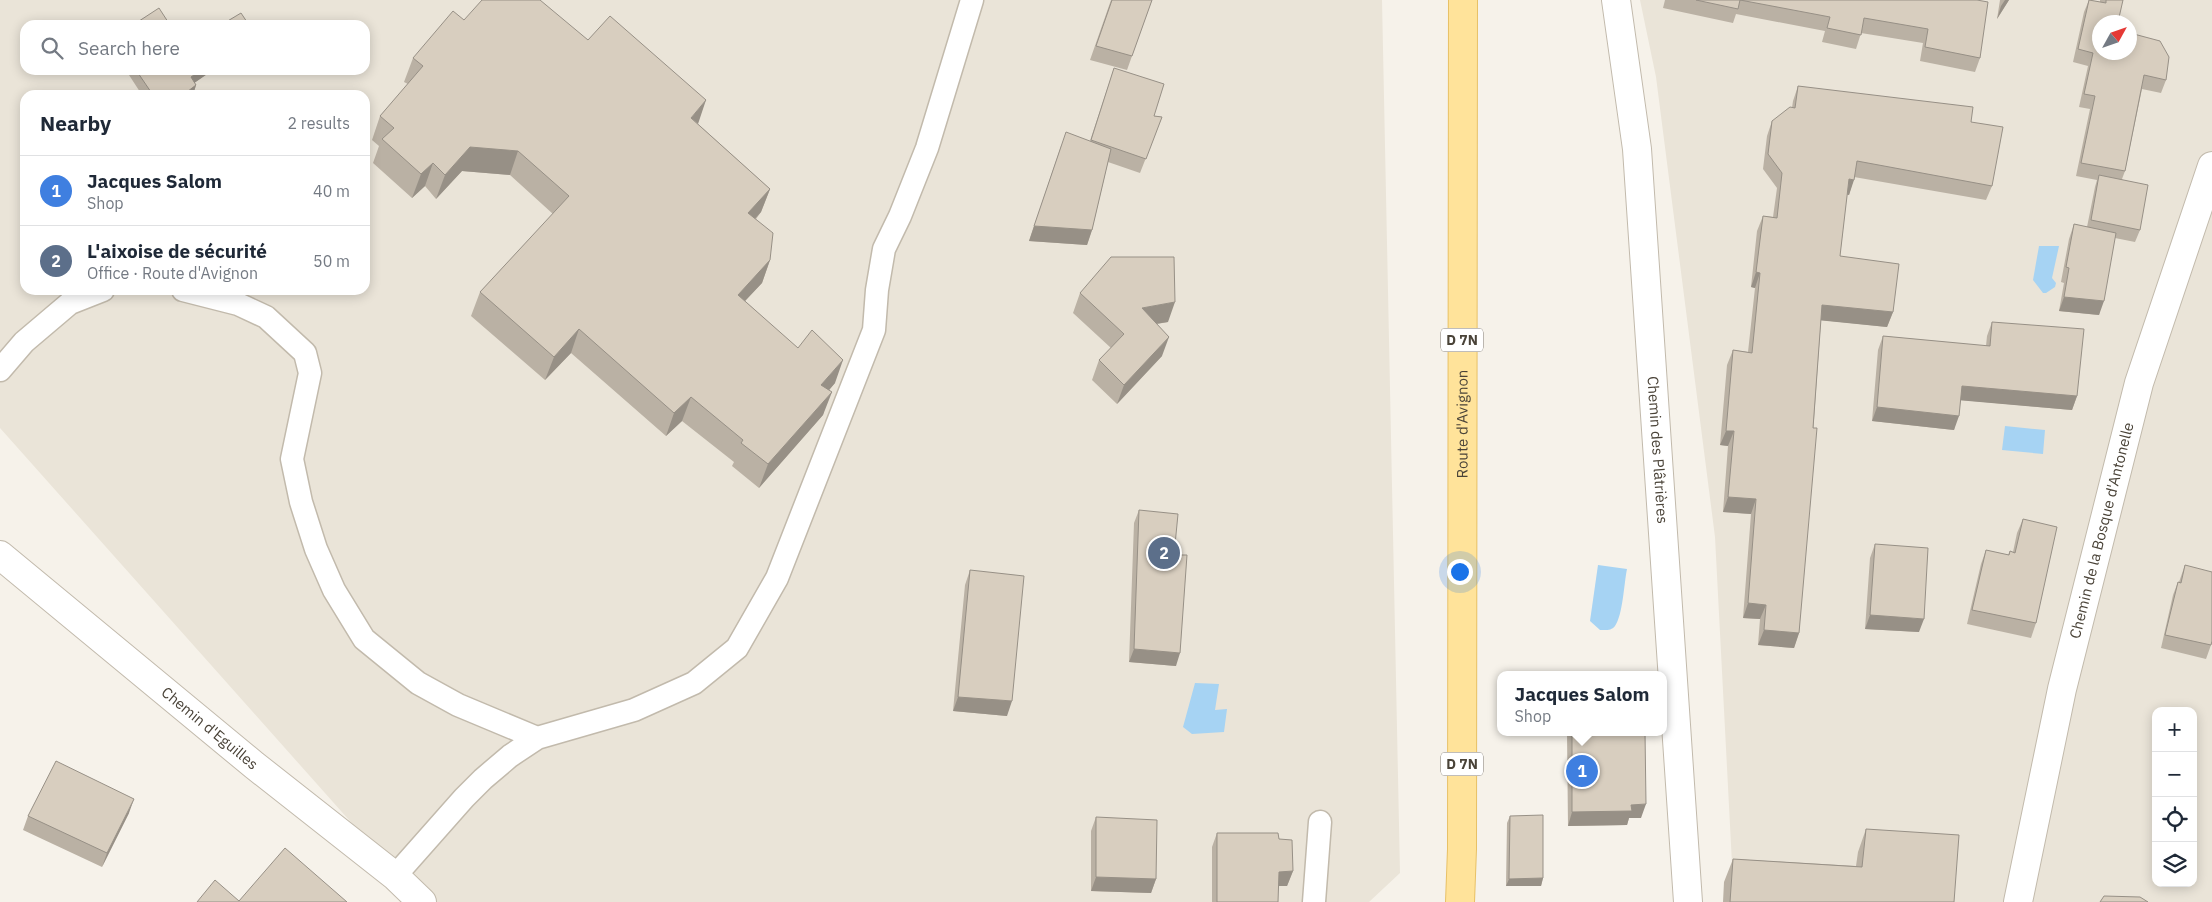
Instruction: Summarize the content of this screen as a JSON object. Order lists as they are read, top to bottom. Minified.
{"streets":{"main road":["D 7N","Route d'Avignon"],"street":["Chemin des Plâtrières","Chemin de la Bosque d'Antonelle","Chemin d'Eguilles"]},"north":"top right","page":{"search":"Search here","heading":["Nearby","2 results"],"list":[{"mark":"1","name":"Jacques Salom","note":"Shop","value":"40 m"},{"mark":"2","name":"L'aixoise de sécurité","note":"Office · Route d'Avignon","value":"50 m"}],"pins":["2","1"],"popup":["Jacques Salom","Shop"],"map_buttons":["+","−"]}}
